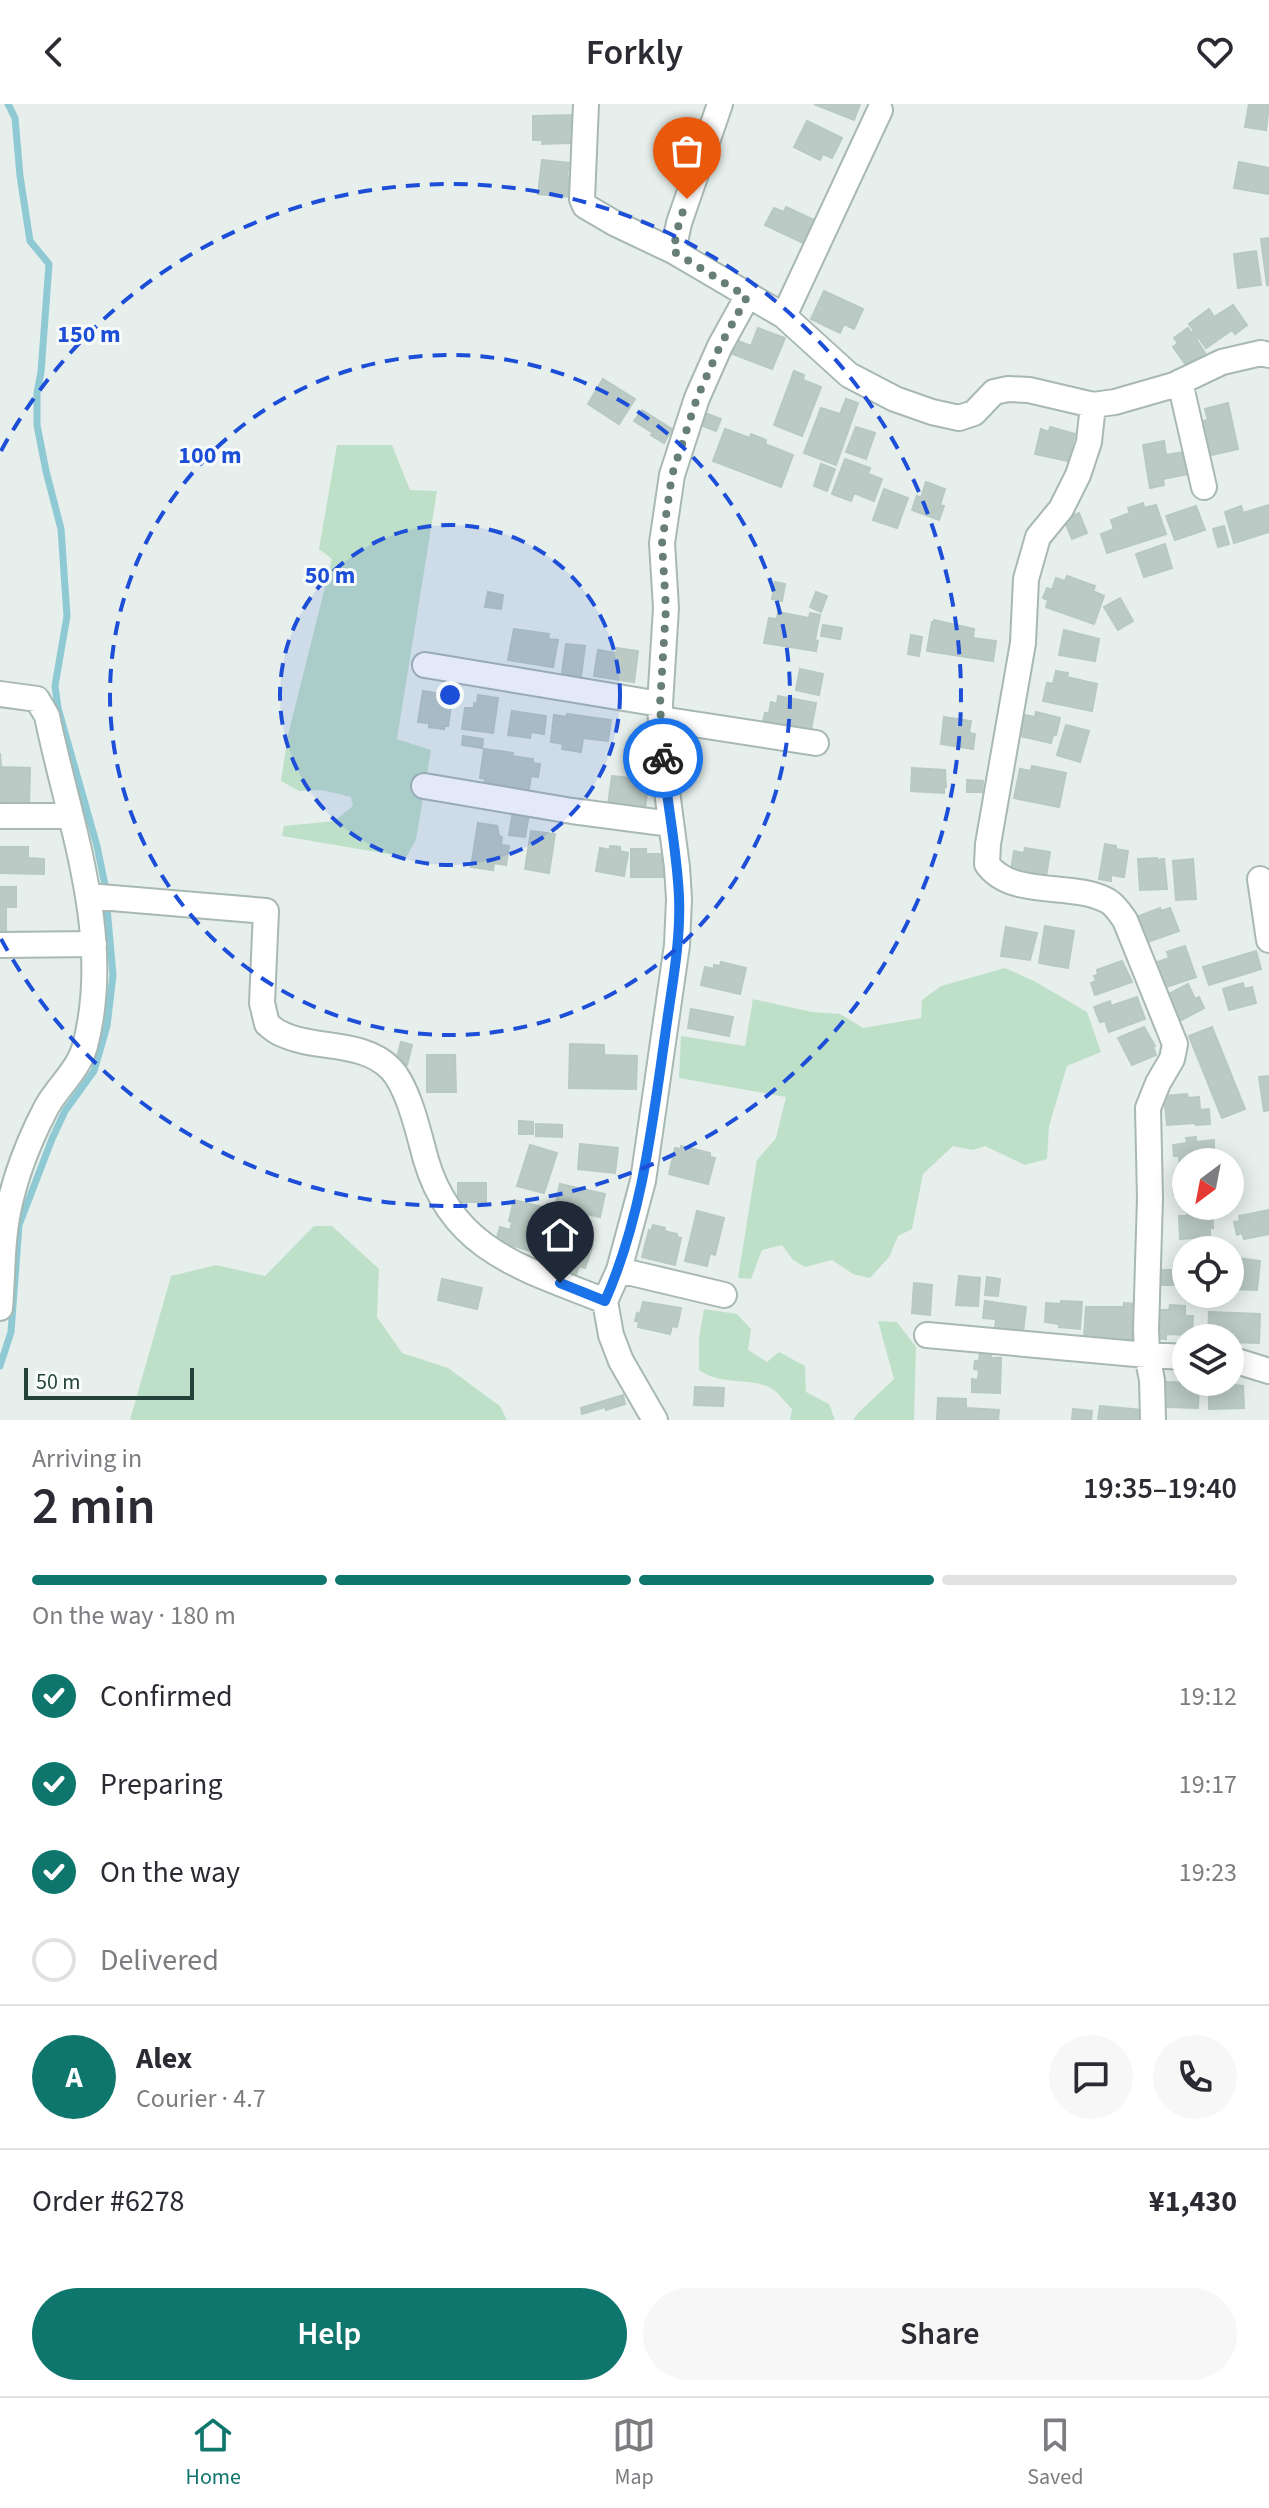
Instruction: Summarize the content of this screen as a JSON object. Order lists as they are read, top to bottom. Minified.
{"scale_bar":"50 m","north":"bottom left","page":{"header":"Forkly","scale":"50 m","heading":["2 min","Arriving in","19:35–19:40"],"panel":["Alex","Courier · 4.7","Order #6278","¥1,430"],"bar":"On the way · 180 m","list":[["Confirmed","19:12"],["Preparing","19:17"],["On the way","19:23"],"Delivered"],"round":"A","buttons":["Help","Share"],"tabs":["Home","Map","Saved"]},"rings":["150 m","100 m","50 m"]}
